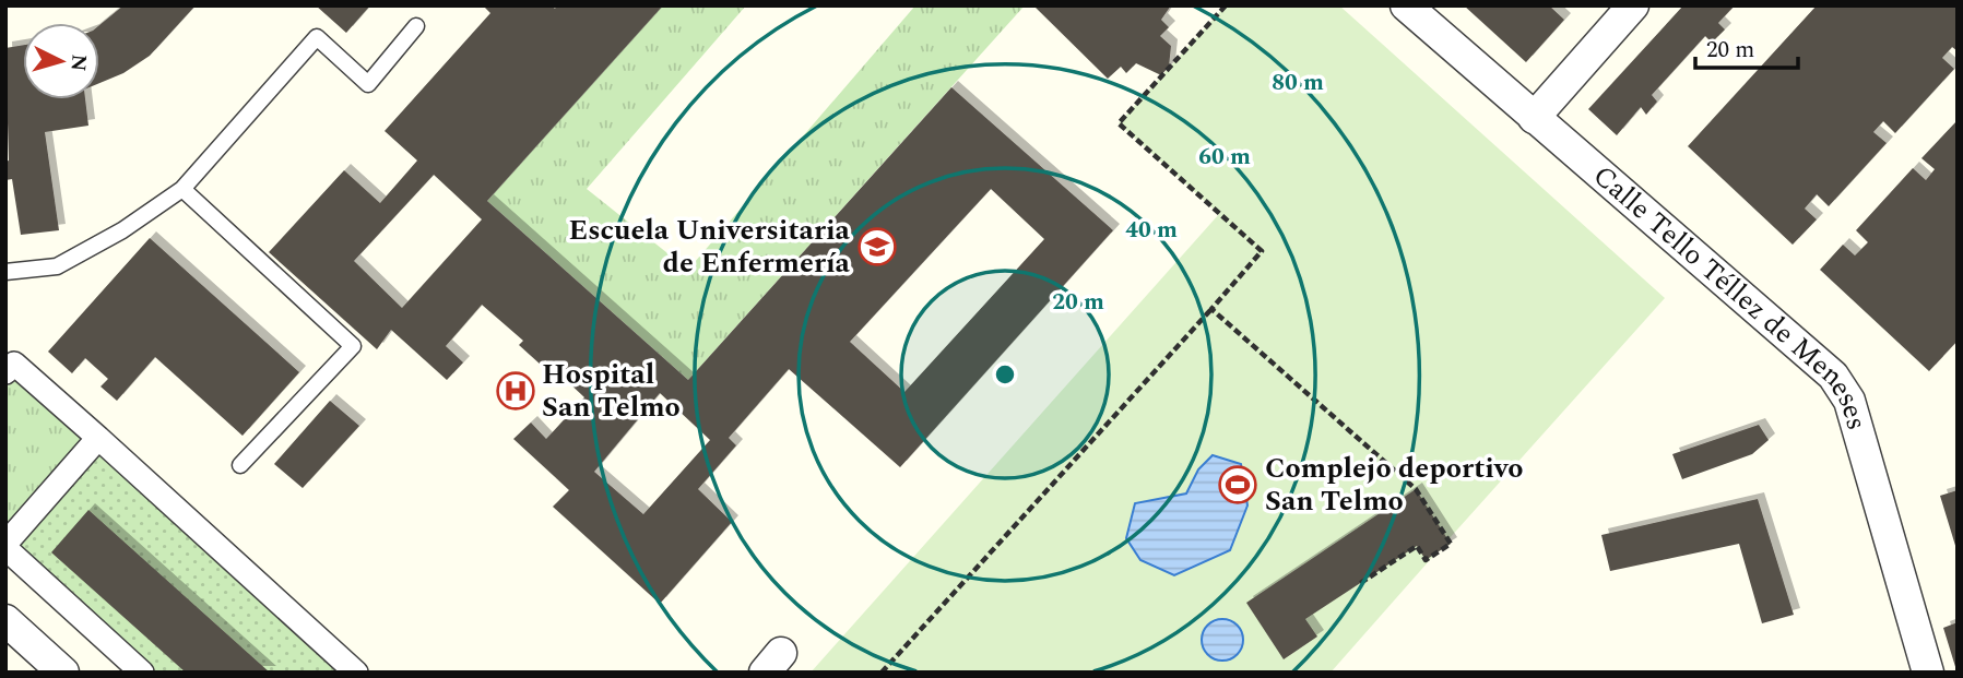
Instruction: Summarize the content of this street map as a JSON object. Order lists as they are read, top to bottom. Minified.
{"streets":{"street":["Calle Tello Téllez de Meneses"]},"places":{"school or university":["Escuela Universitaria de Enfermería"],"hospital":["Hospital San Telmo"],"sports":["Complejo deportivo San Telmo"]},"scale_bar":"20 m","north":"right","rings":["80 m","60 m","40 m","20 m"]}
